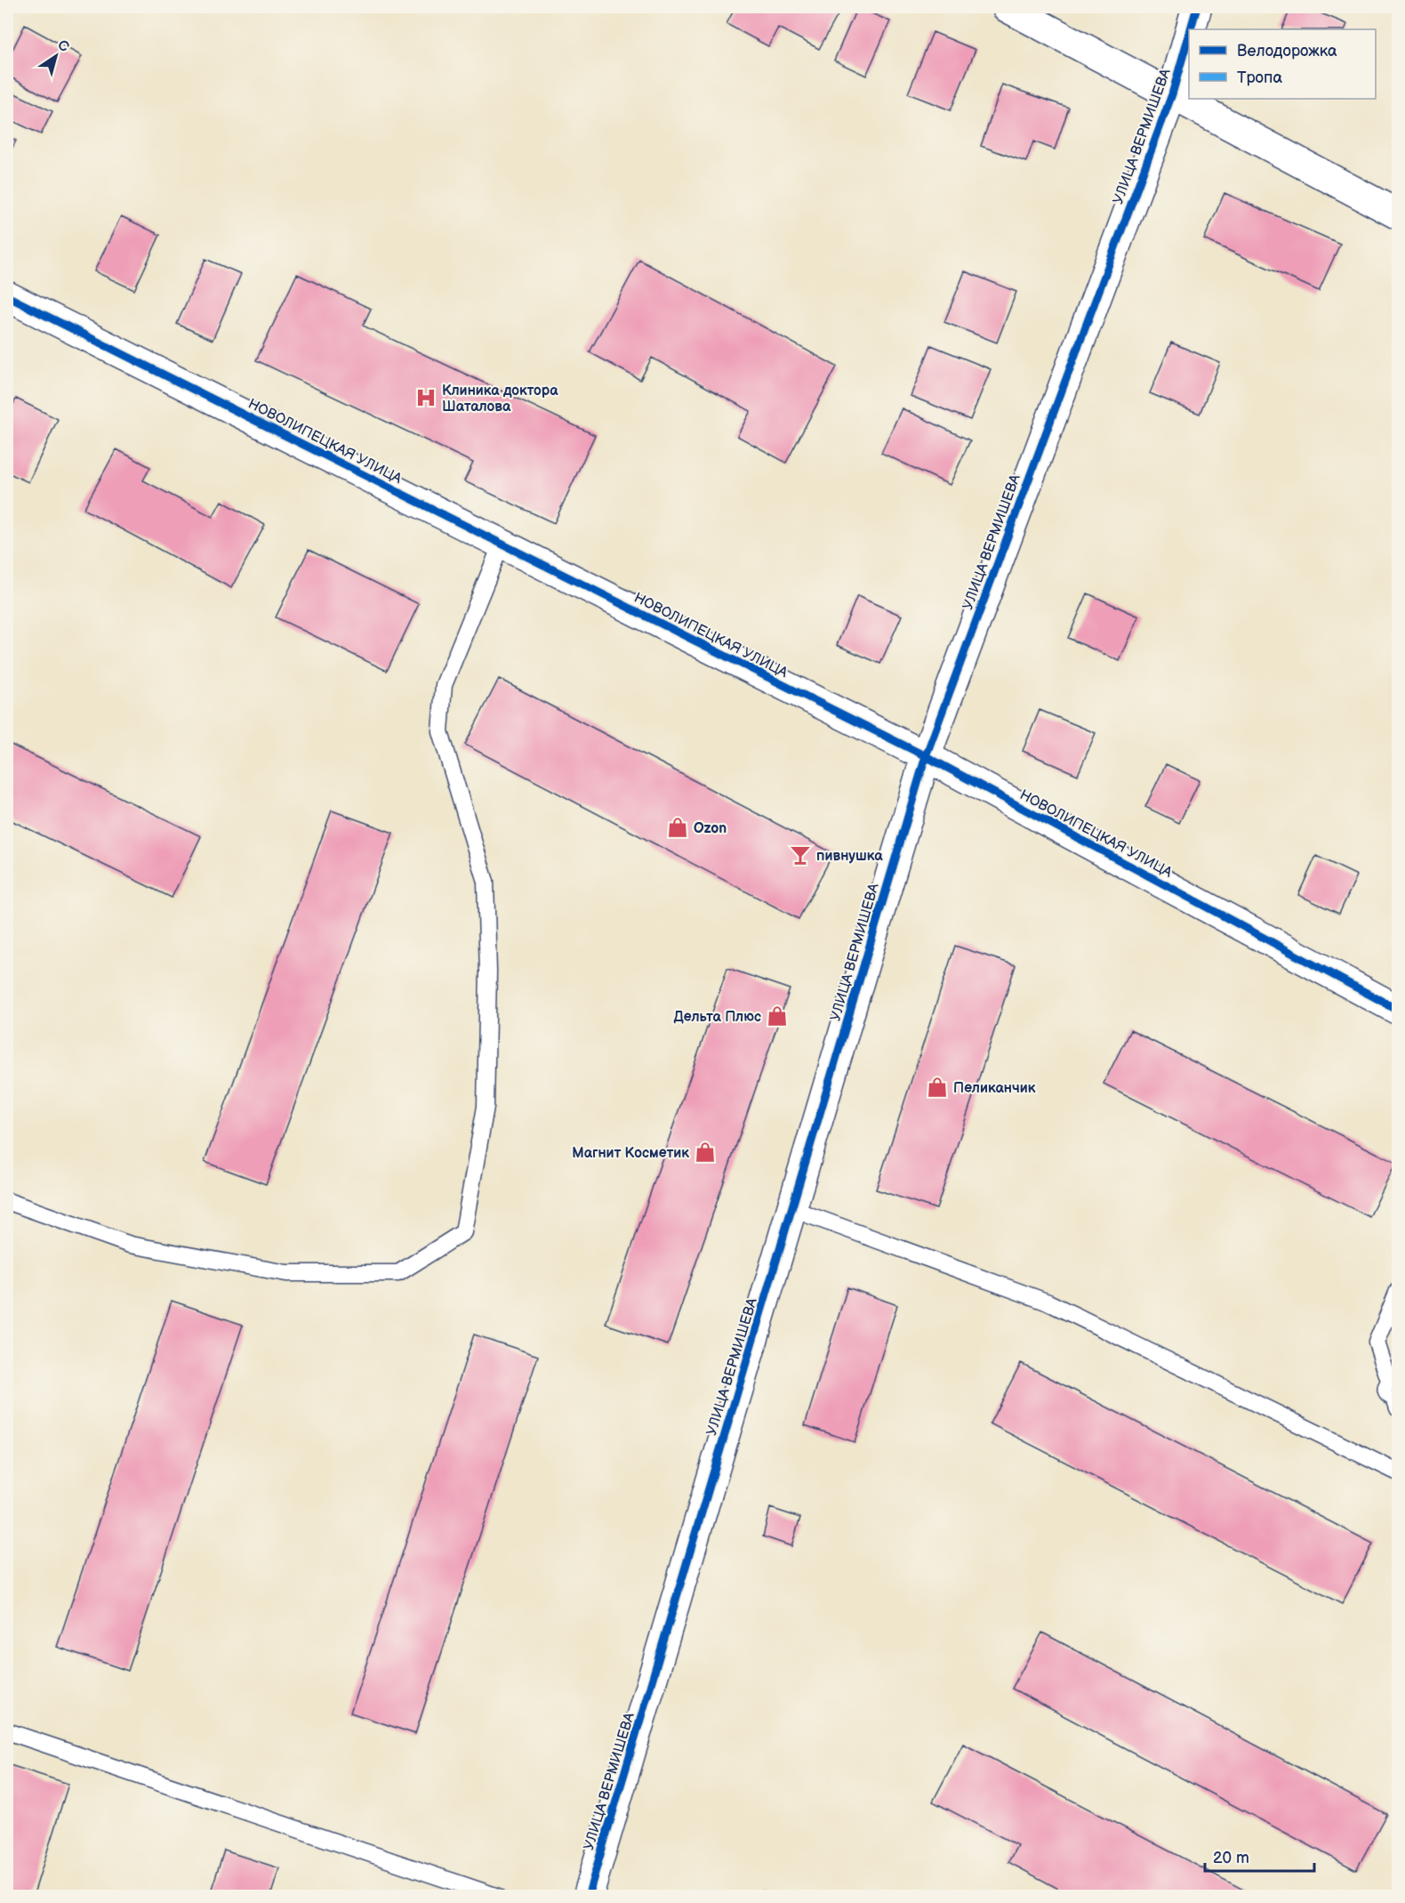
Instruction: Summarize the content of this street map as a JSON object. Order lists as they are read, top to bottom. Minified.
{"streets":{"street":["УЛИЦА ВЕРМИШЕВА","НОВОЛИПЕЦКАЯ УЛИЦА"]},"crossings":[["УЛИЦА ВЕРМИШЕВА","НОВОЛИПЕЦКАЯ УЛИЦА"]],"places":{"hospital":["Клиника доктора Шаталова"],"shop":["Ozon","Дельта Плюс","Пеликанчик","Магнит Косметик"],"bar":["пивнушка"]},"legend":["Велодорожка","Тропа"],"scale_bar":"20 m","north":"top right"}
